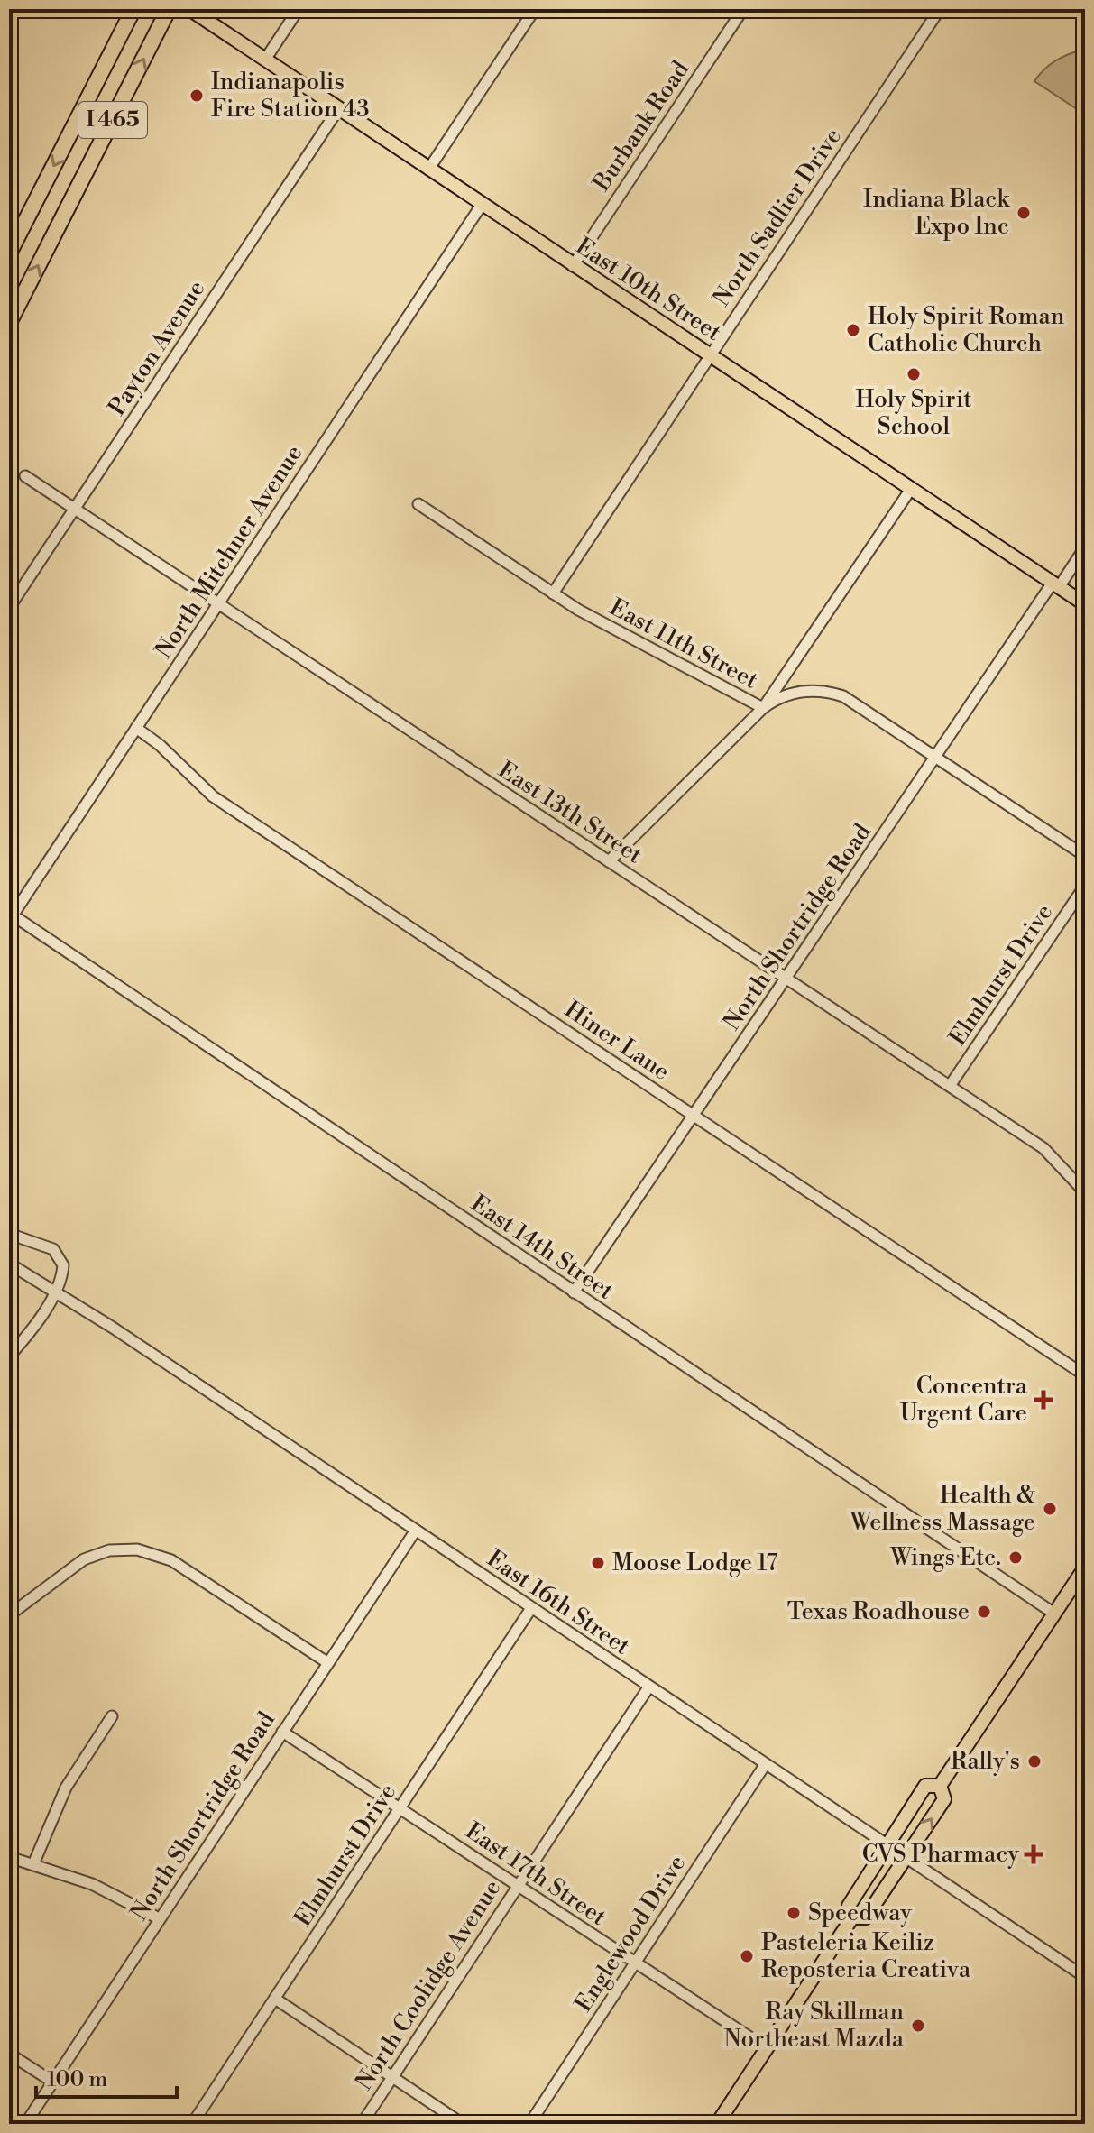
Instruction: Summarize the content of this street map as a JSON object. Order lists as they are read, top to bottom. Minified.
{"streets":{"highway":["I 465"],"main road":["East 10th Street"],"street":["Burbank Road","North Sadlier Drive","Payton Avenue","North Mitchner Avenue","East 11th Street","East 13th Street","North Shortridge Road","Elmhurst Drive","Hiner Lane","East 14th Street","East 16th Street","East 17th Street","Englewood Drive","North Coolidge Avenue"]},"crossings":[["Burbank Road","East 10th Street"],["North Sadlier Drive","East 10th Street"],["North Sadlier Drive","East 11th Street"],["East 10th Street","Payton Avenue"],["East 10th Street","North Mitchner Avenue"],["East 10th Street","North Shortridge Road"],["Payton Avenue","East 13th Street"],["North Mitchner Avenue","East 13th Street"],["North Mitchner Avenue","Hiner Lane"],["North Mitchner Avenue","East 14th Street"],["East 11th Street","North Shortridge Road"],["East 13th Street","North Shortridge Road"],["East 13th Street","Elmhurst Drive"],["North Shortridge Road","Hiner Lane"],["North Shortridge Road","East 14th Street"],["North Shortridge Road","East 16th Street"],["North Shortridge Road","East 17th Street"],["Elmhurst Drive","East 16th Street"],["Elmhurst Drive","East 17th Street"],["East 16th Street","Englewood Drive"],["East 16th Street","North Coolidge Avenue"],["East 17th Street","Englewood Drive"],["East 17th Street","North Coolidge Avenue"]],"places":{"other":["Indianapolis Fire Station 43","Indiana Black Expo Inc","Holy Spirit Roman Catholic Church","Holy Spirit School","Health & Wellness Massage","Wings Etc.","Moose Lodge 17","Texas Roadhouse","Rally's","Speedway","Pasteleria Keiliz Reposteria Creativa","Ray Skillman Northeast Mazda"],"health":["Concentra Urgent Care","CVS Pharmacy"]},"scale_bar":"100 m"}
